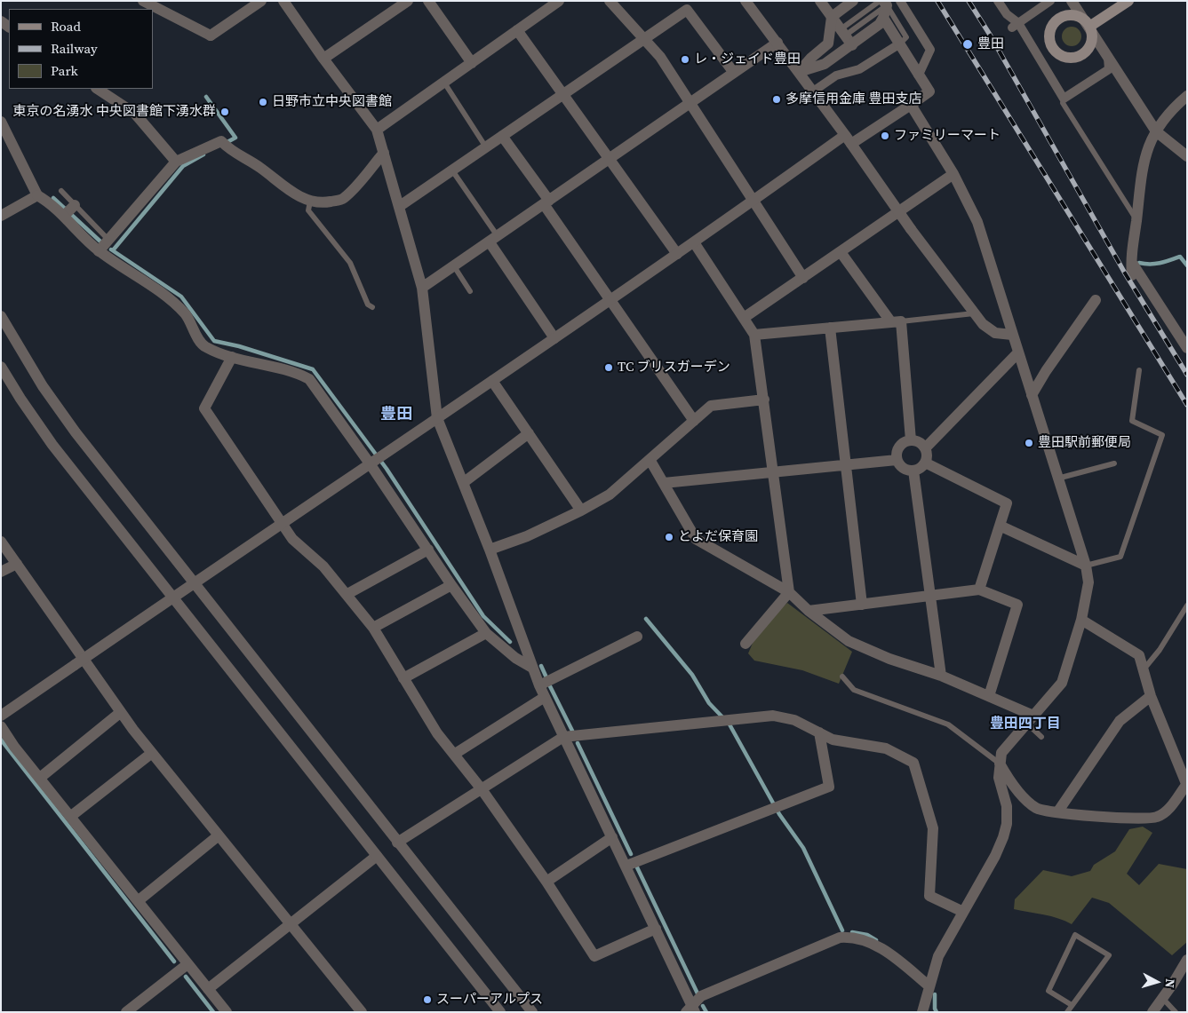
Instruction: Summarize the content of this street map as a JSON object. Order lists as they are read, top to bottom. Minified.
{"districts":["豊田","豊田四丁目"],"places":["豊田","レ・ジェイド豊田","多摩信用金庫 豊田支店","日野市立中央図書館","東京の名湧水 中央図書館下湧水群","ファミリーマート","TC ブリスガーデン","豊田駅前郵便局","とよだ保育園","スーパーアルプス"],"legend":["Road","Railway","Park"],"north":"right"}
